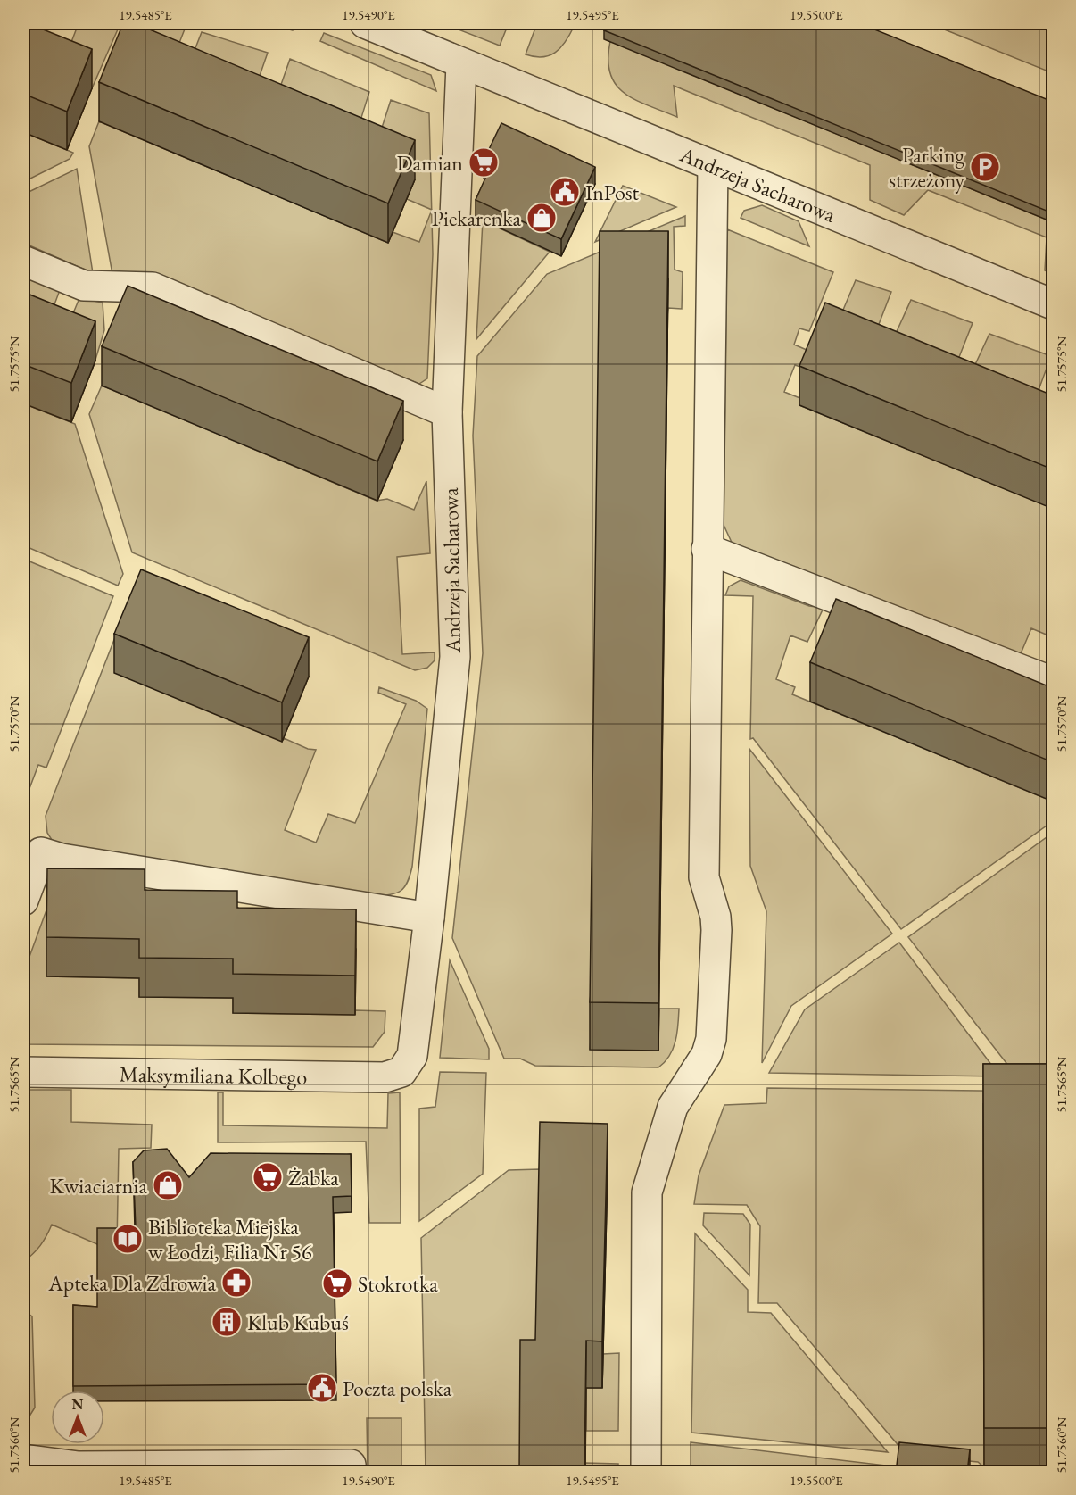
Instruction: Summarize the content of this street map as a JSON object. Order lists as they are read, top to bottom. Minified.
{"streets":{"street":["Andrzeja Sacharowa","Maksymiliana Kolbego"]},"crossings":[["Andrzeja Sacharowa","Maksymiliana Kolbego"]],"places":{"supermarket":["Damian","Żabka","Stokrotka"],"parking":["Parking strzeżony"],"public building":["InPost","Poczta polska"],"shop":["Piekarenka","Kwiaciarnia"],"library":["Biblioteka Miejska w Łodzi, Filia Nr 56"],"pharmacy":["Apteka Dla Zdrowia"],"building":["Klub Kubuś"]},"north":"top","coordinates":["19.5485°E","19.5490°E","19.5495°E","19.5500°E","51.7575°N","51.7570°N","51.7565°N","51.7560°N"]}
